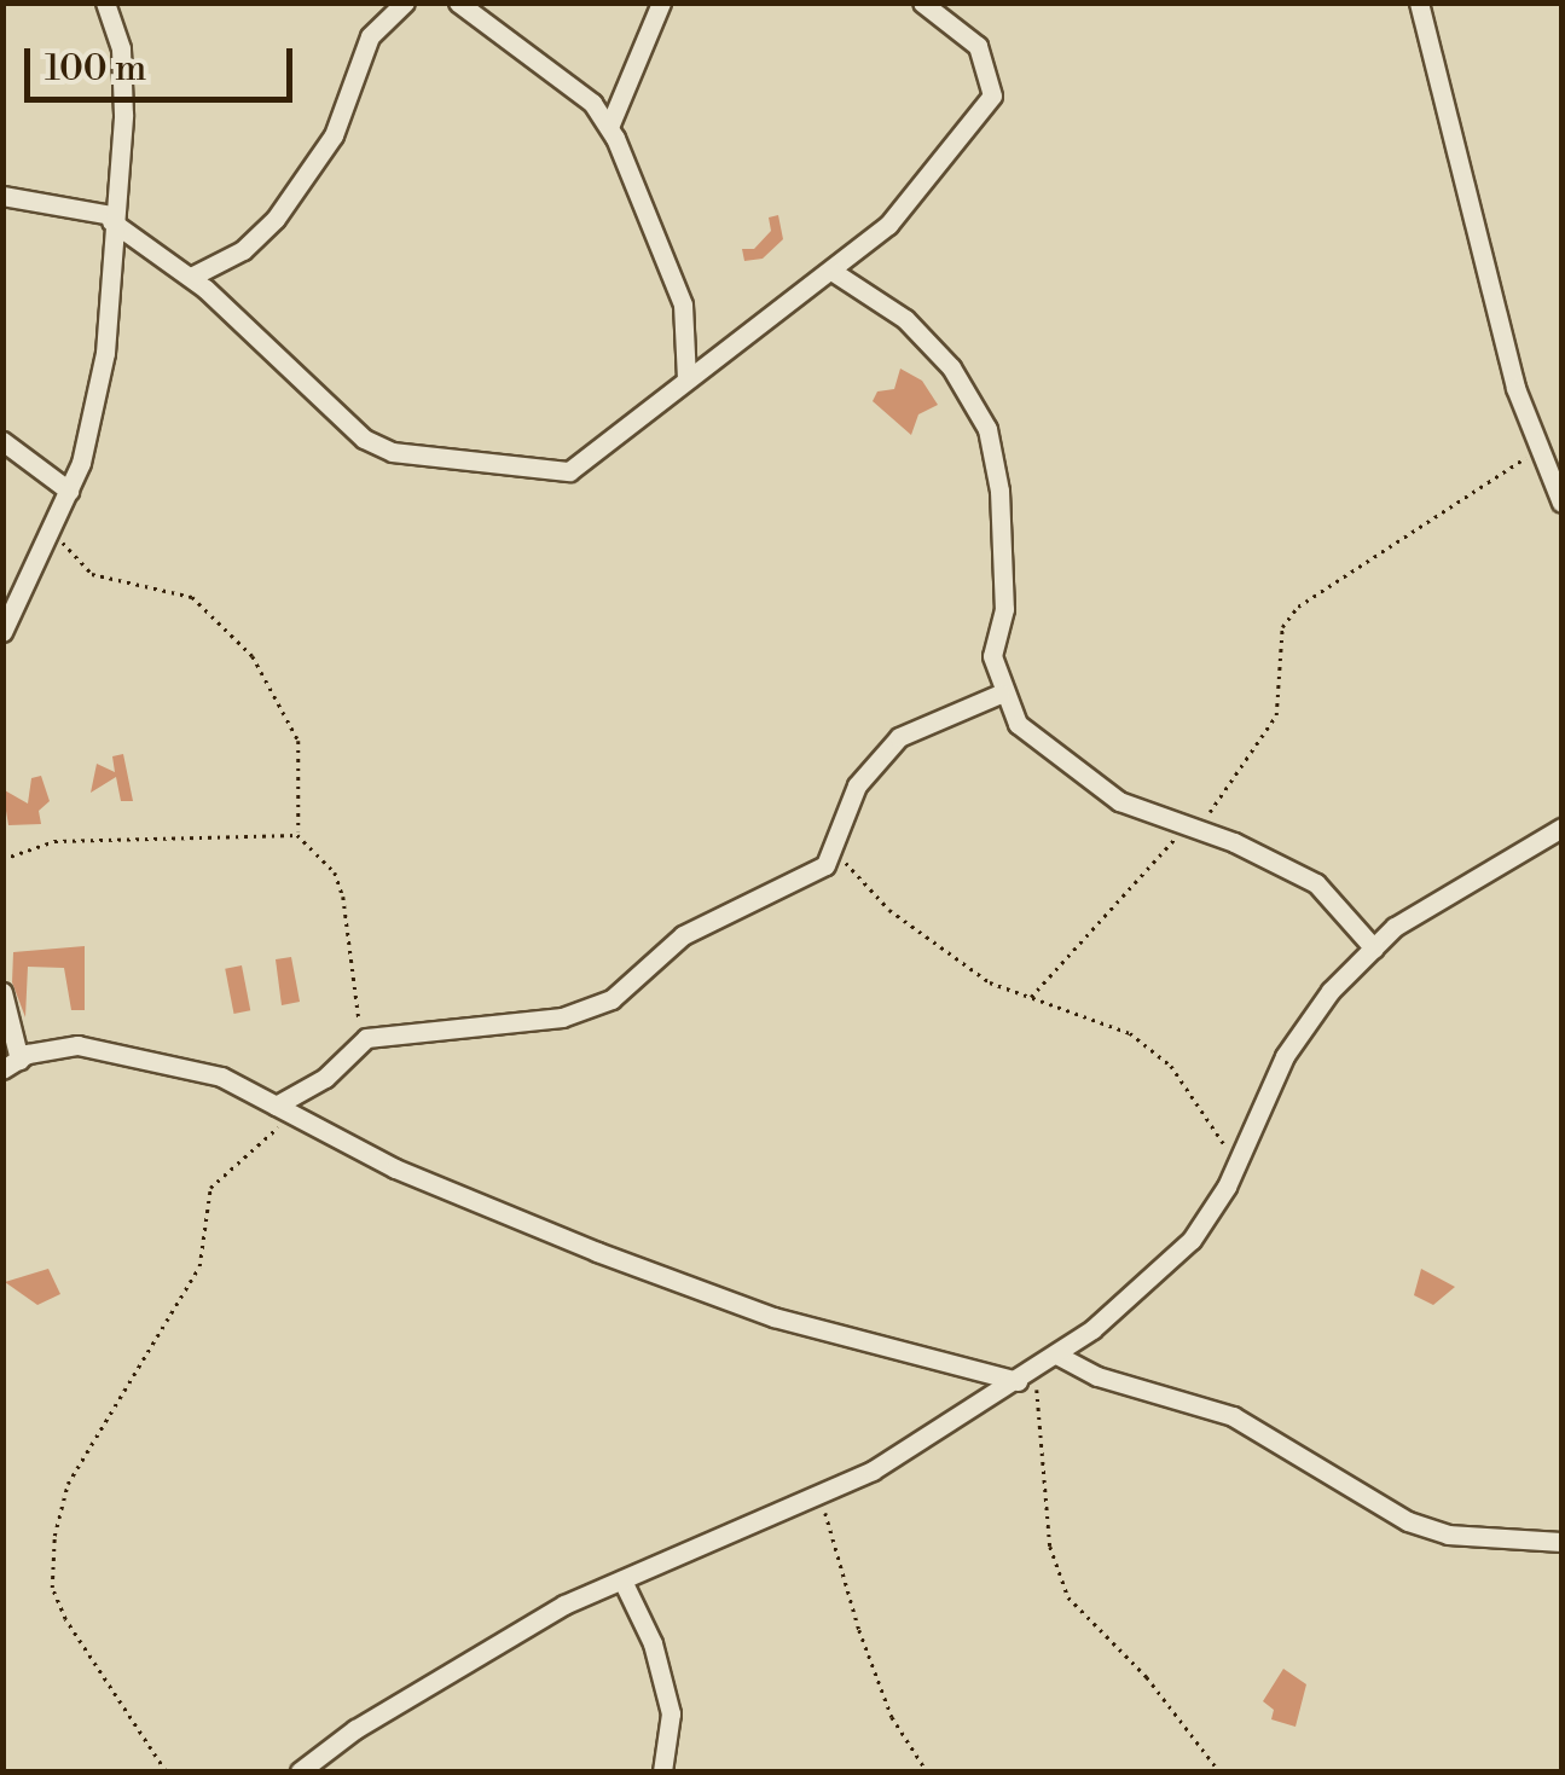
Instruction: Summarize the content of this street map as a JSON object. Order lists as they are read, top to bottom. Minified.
{"scale_bar":"100 m"}
